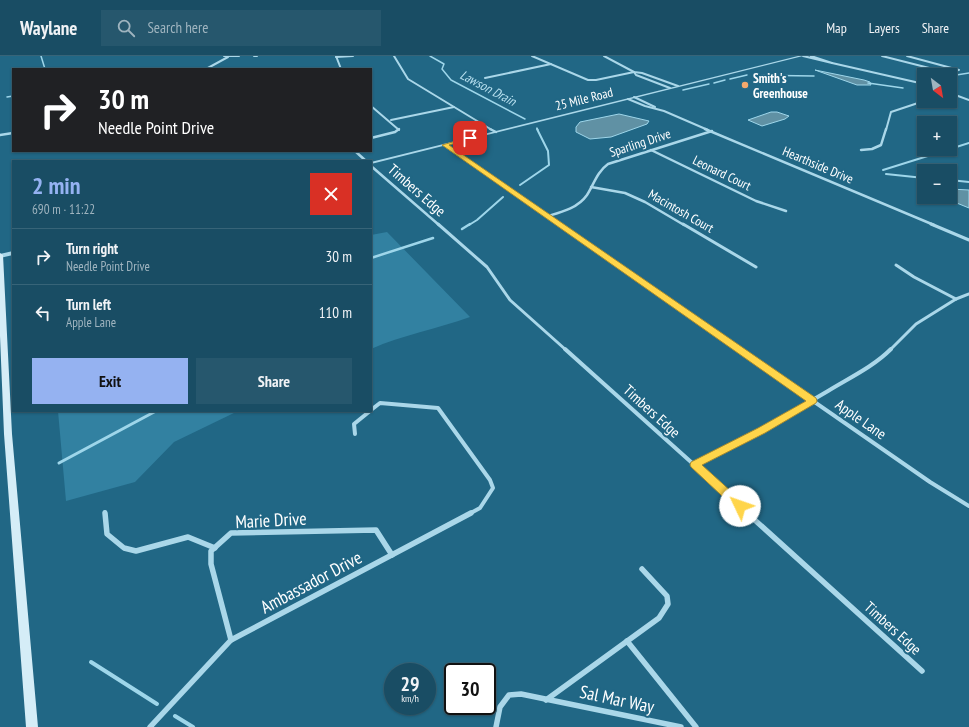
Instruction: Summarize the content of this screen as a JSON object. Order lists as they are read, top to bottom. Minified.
{"streets":{"street":["25 Mile Road","Sparling Drive","Hearthside Drive","Leonard Court","Timbers Edge","Macintosh Court","Apple Lane","Marie Drive","Ambassador Drive","Sal Mar Way"]},"crossings":[["25 Mile Road","Hearthside Drive"],["25 Mile Road","Apple Lane"],["Sparling Drive","Hearthside Drive"],["Sparling Drive","Leonard Court"],["Sparling Drive","Macintosh Court"],["Sparling Drive","Apple Lane"],["Marie Drive","Ambassador Drive"]],"water":["Lawson Drain"],"places":["Smith's Greenhouse"],"north":"bottom right","page":{"header":"Waylane","search":"Search here","nav":["Map","Layers","Share"],"map_buttons":["+","−"],"turn":["30 m","Needle Point Drive"],"heading":["2 min","690 m · 11:22"],"list":[{"name":"Turn right","note":"Needle Point Drive","value":"30 m"},{"name":"Turn left","note":"Apple Lane","value":"110 m"}],"buttons":["Exit","Share"],"speed":"29 km/h","limit":"30"}}
